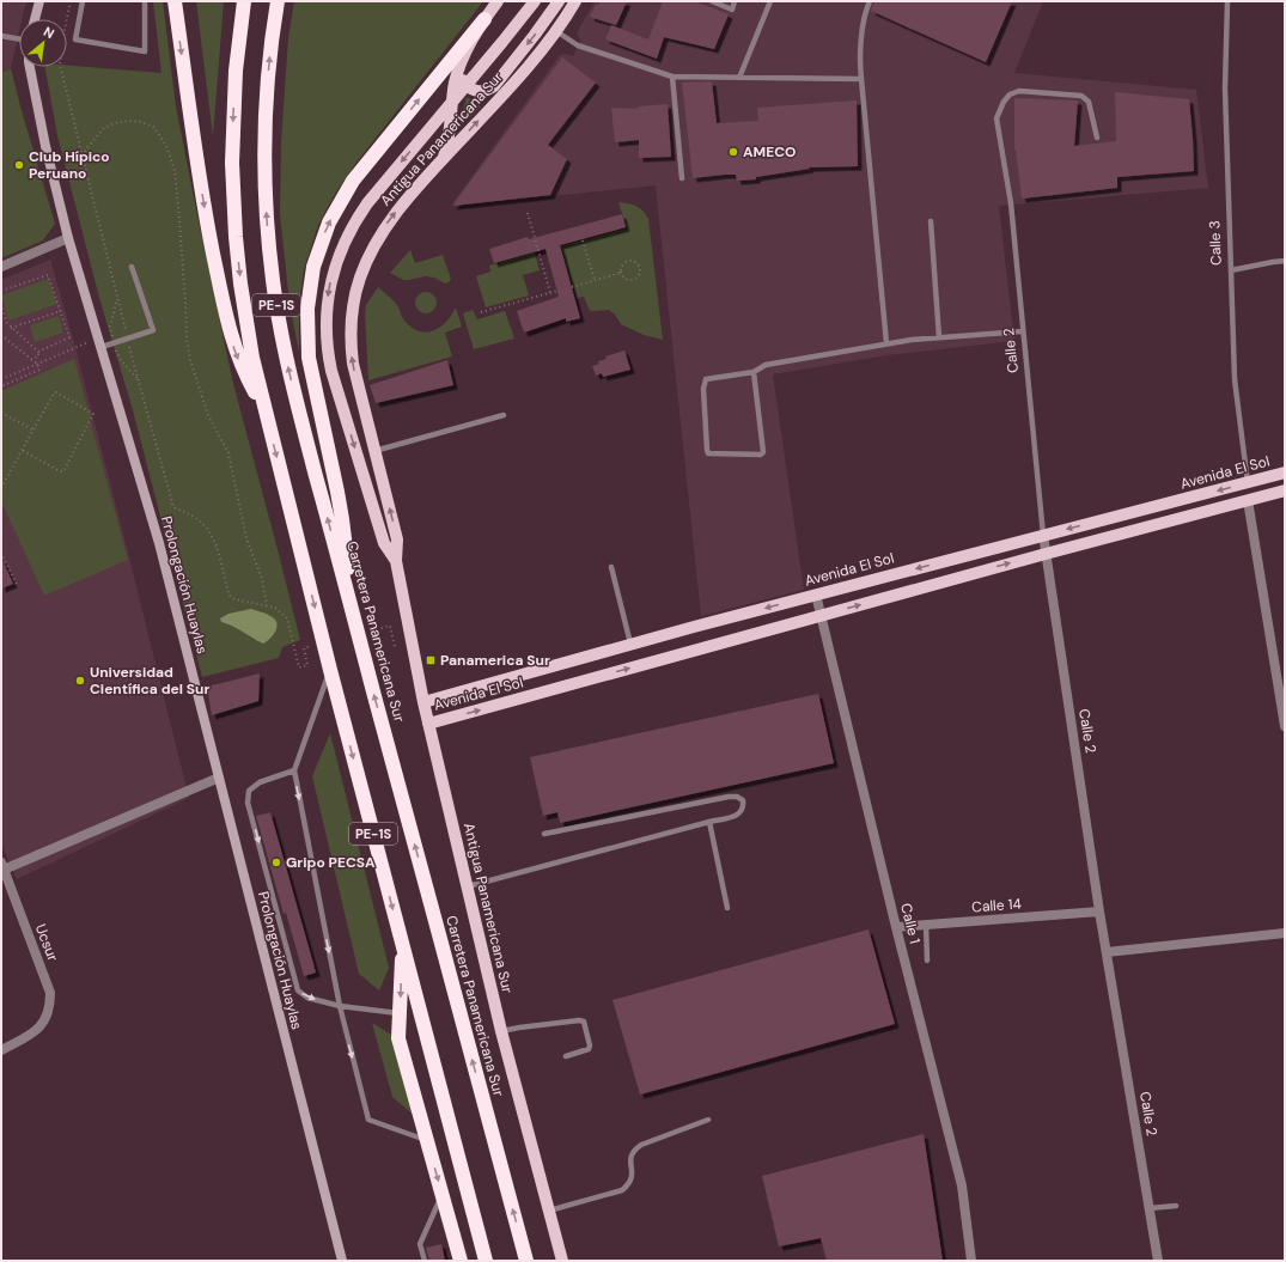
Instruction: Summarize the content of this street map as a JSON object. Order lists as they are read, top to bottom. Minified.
{"streets":{"highway":["PE-1S","Carretera Panamericana Sur"],"main road":["Antigua Panamericana Sur","Avenida El Sol"],"street":["Calle 2","Prolongación Huaylas","Calle 14","Calle 1","Ucsur"],"lane":["Calle 3"]},"crossings":[["Antigua Panamericana Sur","Avenida El Sol"],["Calle 3","Avenida El Sol"],["Calle 2","Avenida El Sol"],["Calle 2","Calle 14"],["Avenida El Sol","Calle 1"],["Calle 14","Calle 1"]],"places":{"other":["AMECO","Club Hípico Peruano","Universidad Científica del Sur","Gripo PECSA"],"transit":["Panamerica Sur"]},"north":"top right"}
